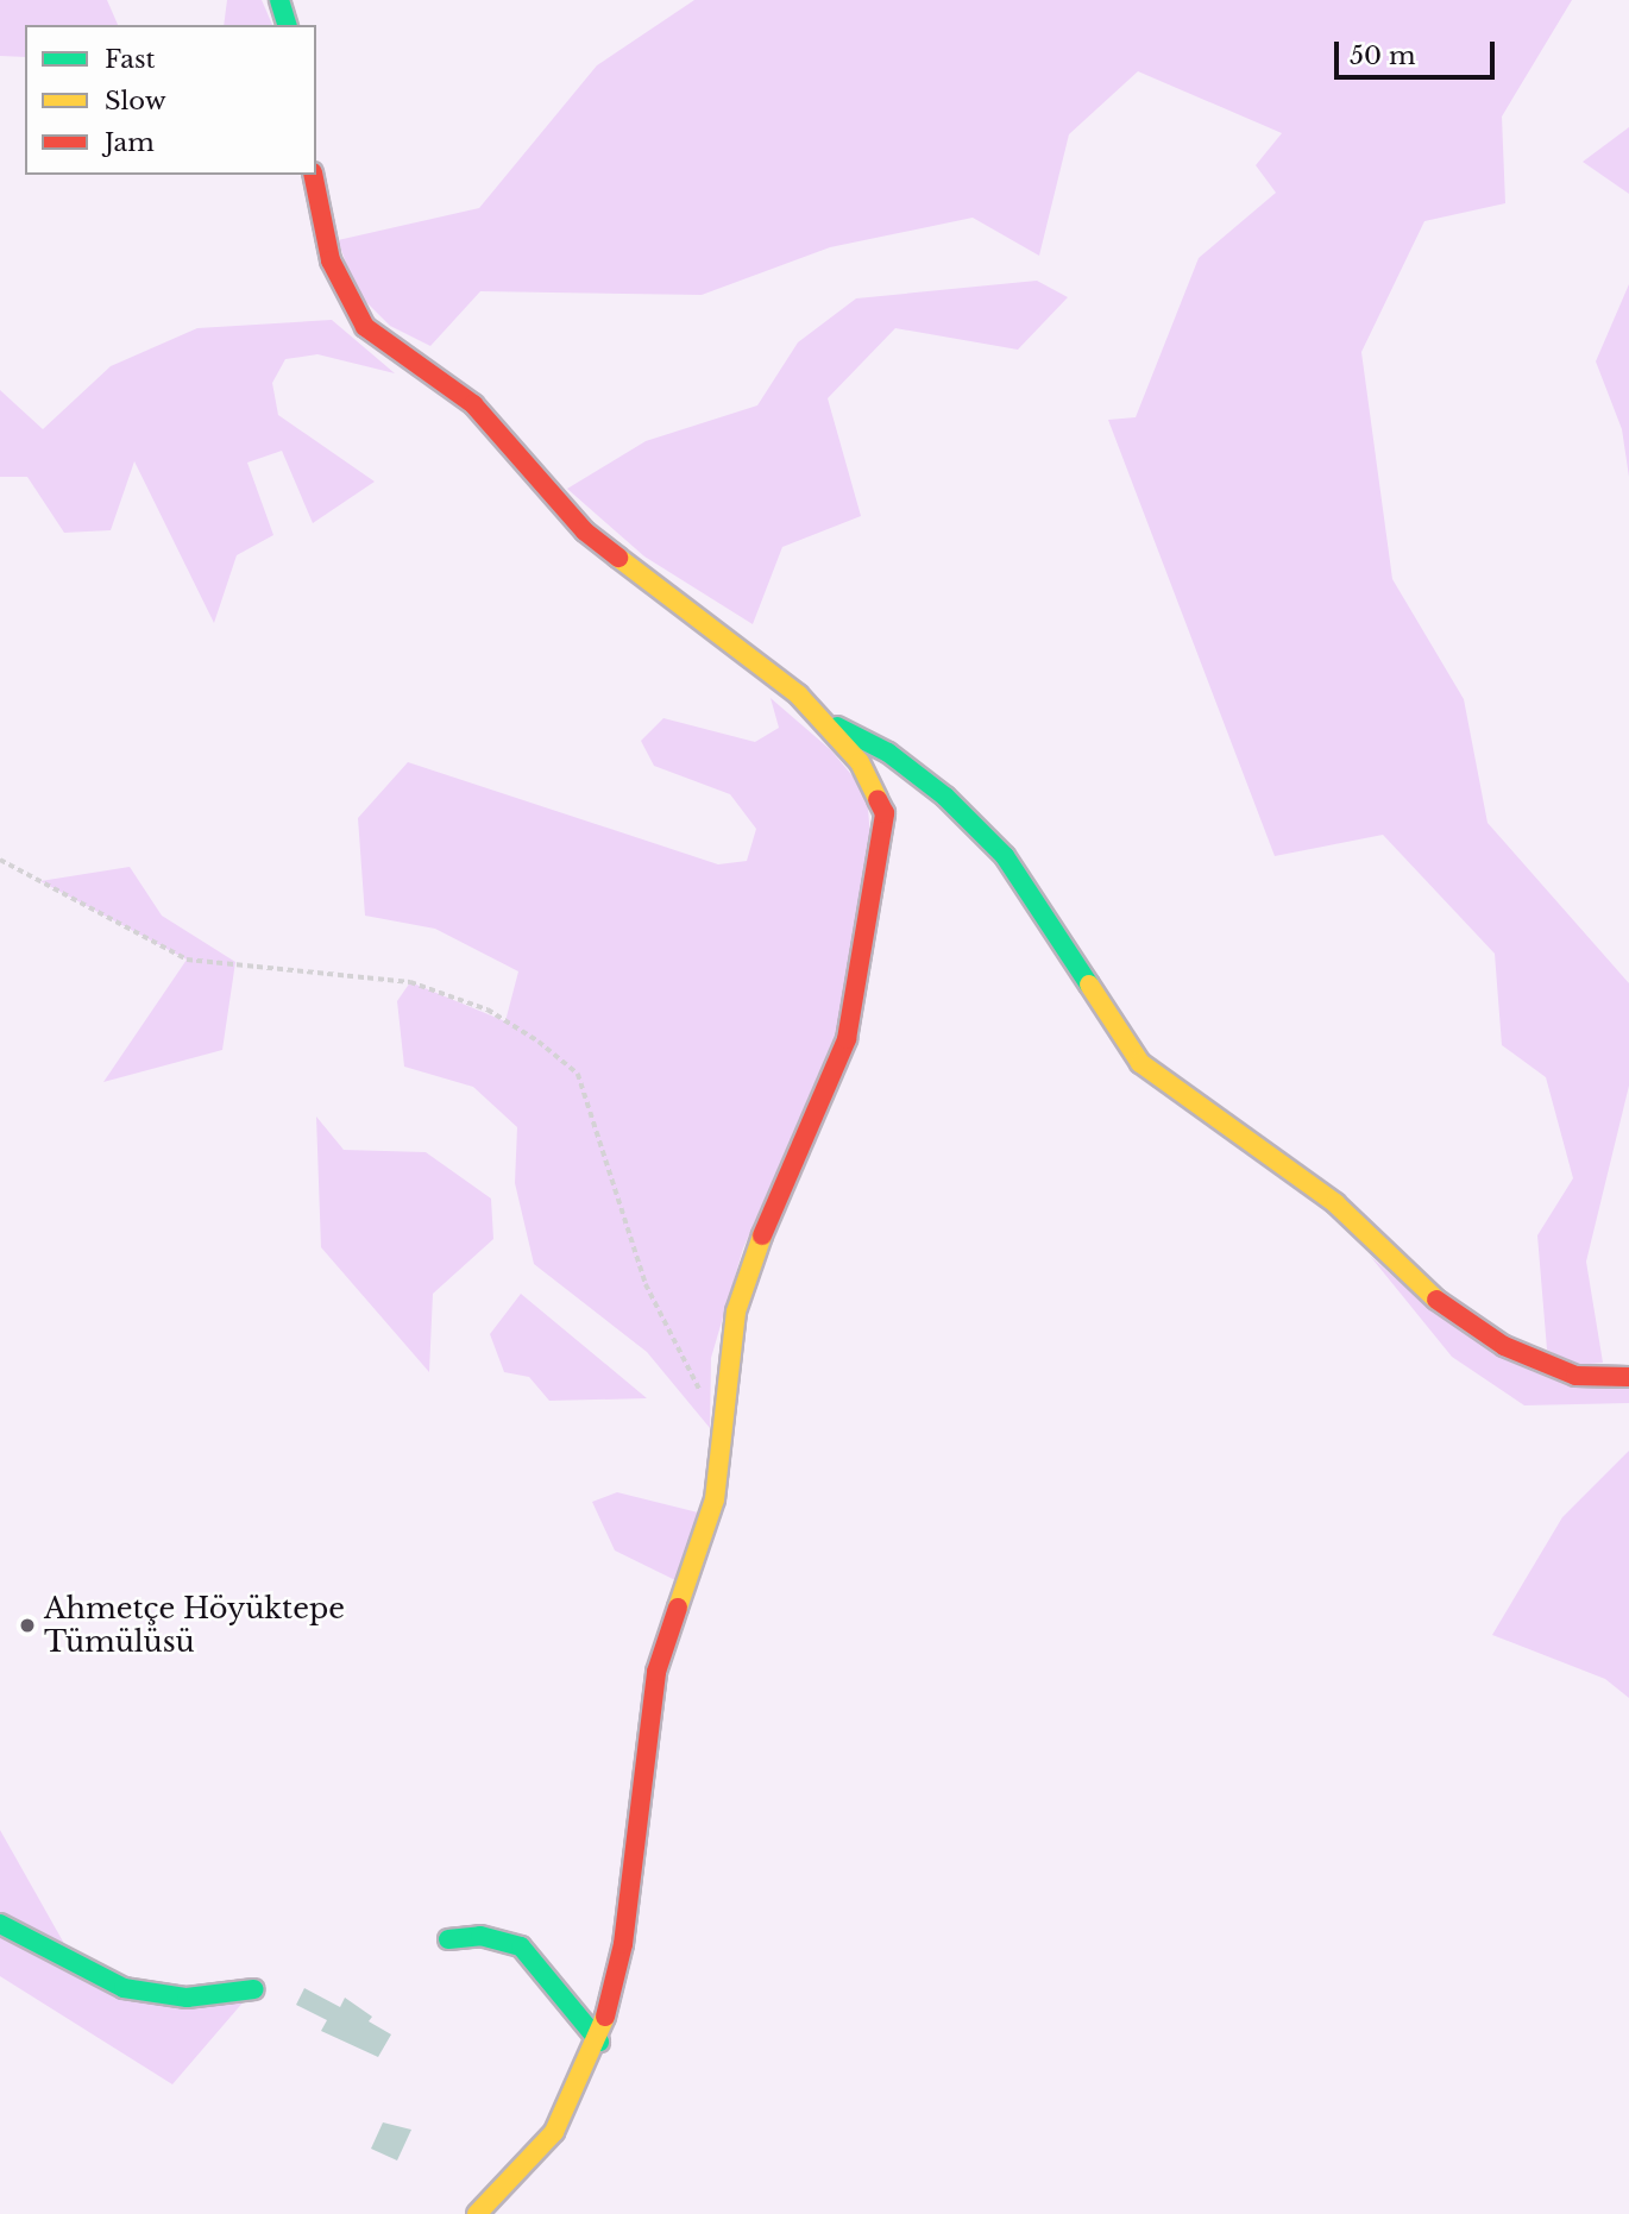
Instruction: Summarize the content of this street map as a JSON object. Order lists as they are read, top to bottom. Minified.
{"places":["Ahmetçe Höyüktepe Tümülüsü"],"legend":["Fast","Slow","Jam"],"scale_bar":"50 m"}
